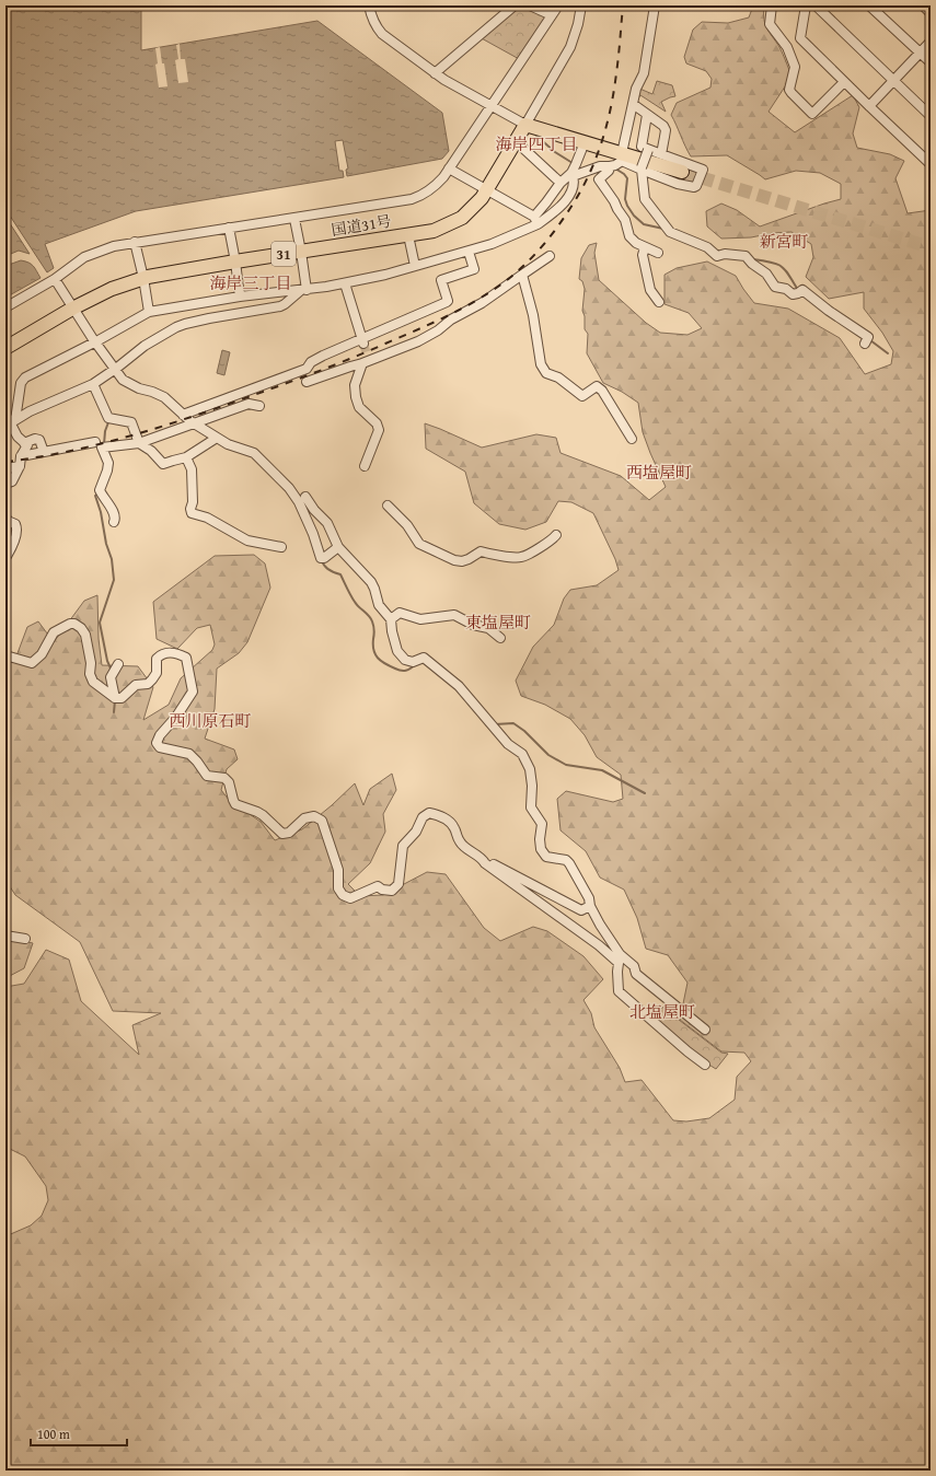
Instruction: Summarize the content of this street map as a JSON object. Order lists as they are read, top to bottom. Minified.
{"streets":{"highway":["国道31号","31"]},"districts":["海岸四丁目","新宮町","海岸三丁目","西塩屋町","東塩屋町","西川原石町","北塩屋町"],"scale_bar":"100 m"}
